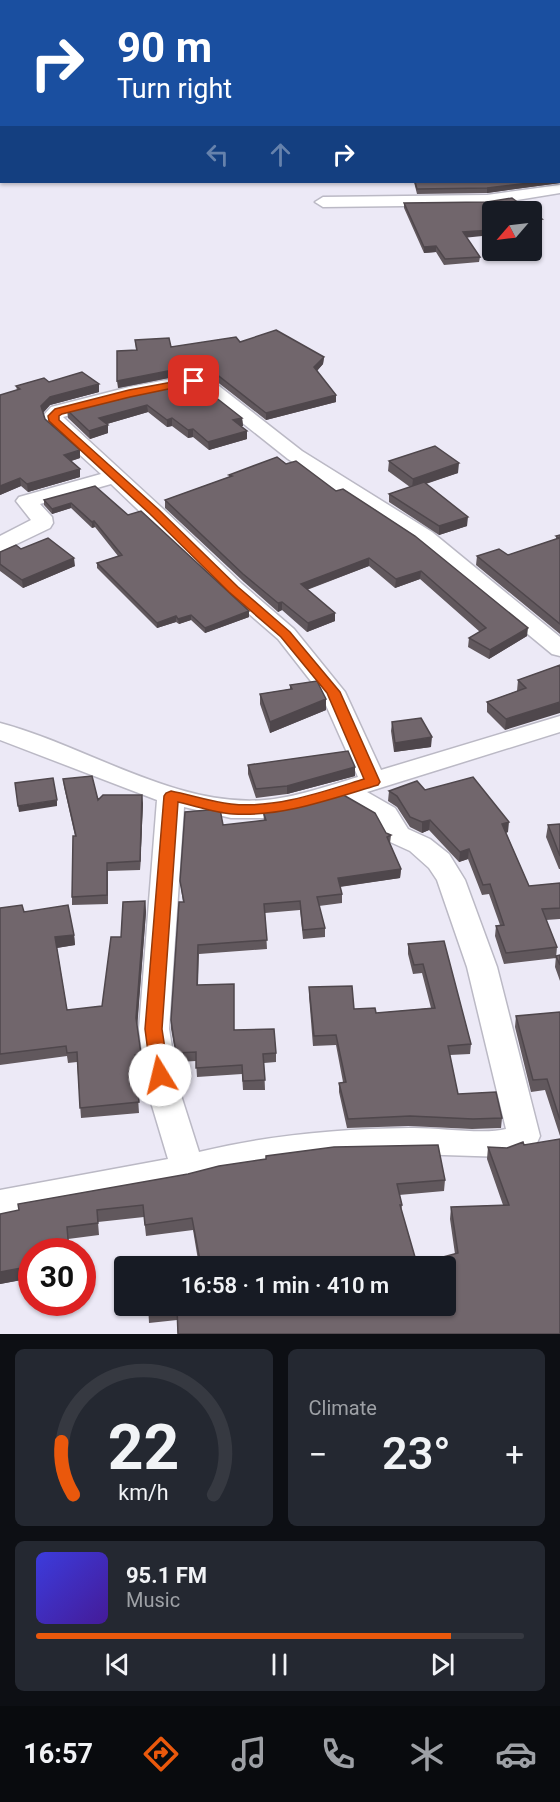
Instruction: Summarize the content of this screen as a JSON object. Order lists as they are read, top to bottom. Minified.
{"north":"bottom left","page":{"turn":["90 m","Turn right"],"limit":"30","trip":"16:58 · 1 min · 410 m","tile":"Climate","heat":["−","23°","+"],"song":["95.1 FM","Music"],"tabs":"16:57","gauge":["22","km/h"]}}
